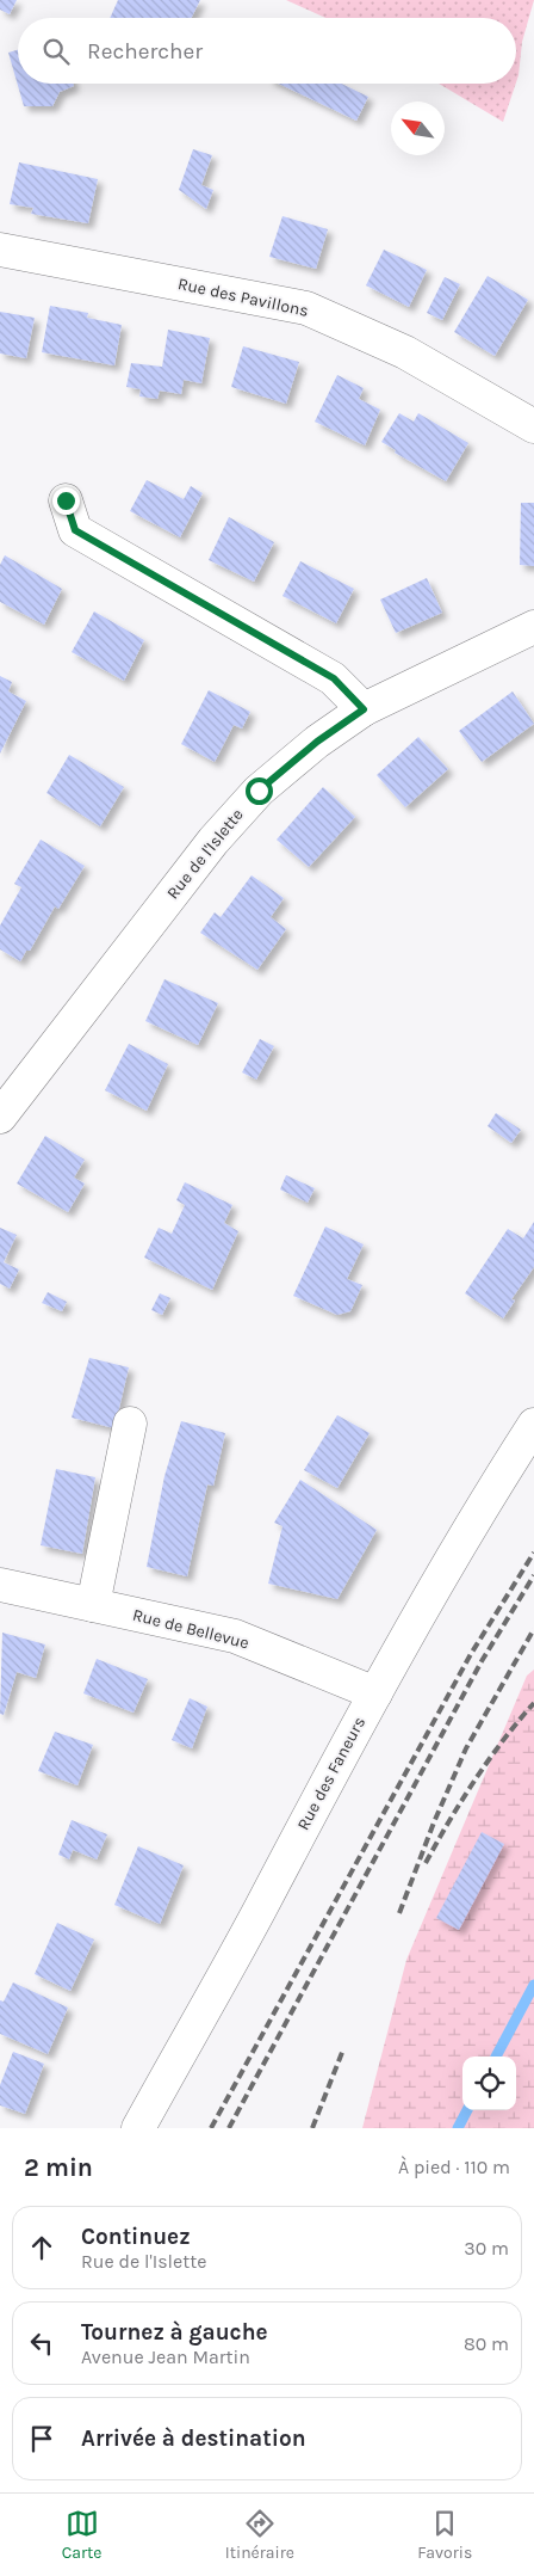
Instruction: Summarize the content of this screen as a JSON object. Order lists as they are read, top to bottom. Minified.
{"streets":{"street":["Rue des Pavillons","Rue de l'Islette","Rue de Bellevue","Rue des Faneurs"]},"crossings":[["Rue de Bellevue","Rue des Faneurs"]],"north":"top left","page":{"search":"Rechercher","heading":["2 min","À pied · 110 m"],"list":[["Continuez","Rue de l'Islette","30 m"],["Tournez à gauche","Avenue Jean Martin","80 m"],"Arrivée à destination"],"nav":["Carte","Itinéraire","Favoris"]}}
